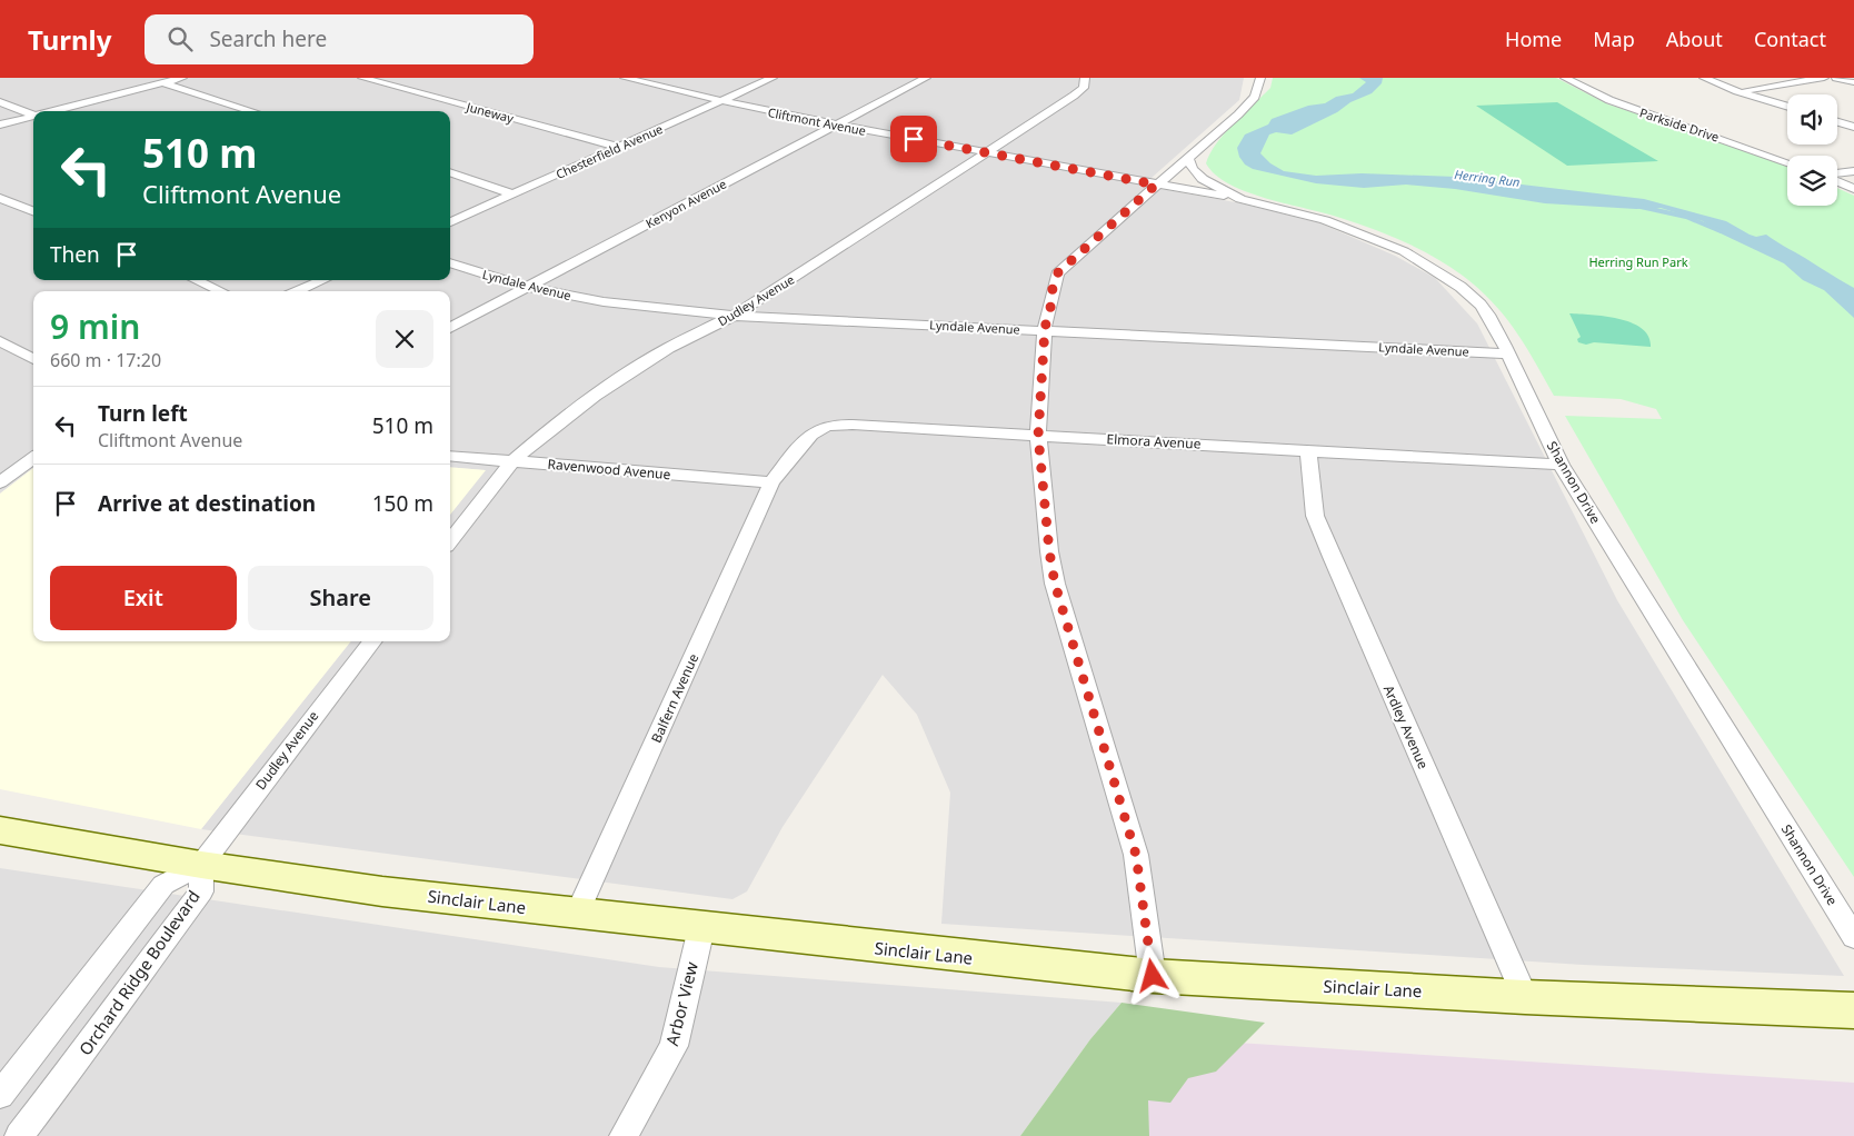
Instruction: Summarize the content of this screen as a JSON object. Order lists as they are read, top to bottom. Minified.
{"streets":{"main road":["Sinclair Lane"],"street":["Juneway","Cliftmont Avenue","Parkside Drive","Chesterfield Avenue","Kenyon Avenue","Lyndale Avenue","Dudley Avenue","Elmora Avenue","Ravenwood Avenue","Shannon Drive","Balfern Avenue","Ardley Avenue","Orchard Ridge Boulevard","Arbor View"]},"crossings":[["Juneway","Chesterfield Avenue"],["Cliftmont Avenue","Chesterfield Avenue"],["Cliftmont Avenue","Kenyon Avenue"],["Cliftmont Avenue","Dudley Avenue"],["Cliftmont Avenue","Shannon Drive"],["Kenyon Avenue","Lyndale Avenue"],["Lyndale Avenue","Dudley Avenue"],["Lyndale Avenue","Shannon Drive"],["Dudley Avenue","Ravenwood Avenue"],["Dudley Avenue","Sinclair Lane"],["Dudley Avenue","Orchard Ridge Boulevard"],["Elmora Avenue","Ravenwood Avenue"],["Elmora Avenue","Shannon Drive"],["Elmora Avenue","Balfern Avenue"],["Elmora Avenue","Ardley Avenue"],["Ravenwood Avenue","Balfern Avenue"],["Balfern Avenue","Sinclair Lane"],["Ardley Avenue","Sinclair Lane"],["Sinclair Lane","Orchard Ridge Boulevard"],["Sinclair Lane","Arbor View"]],"water":["Herring Run"],"parks":["Herring Run Park"],"page":{"header":"Turnly","search":"Search here","nav":["Home","Map","About","Contact"],"turn":["510 m","Cliftmont Avenue"],"then":"Then","heading":["9 min","660 m · 17:20"],"list":[{"name":"Turn left","note":"Cliftmont Avenue","value":"510 m"},{"name":"Arrive at destination","value":"150 m"}],"buttons":["Exit","Share"]}}
